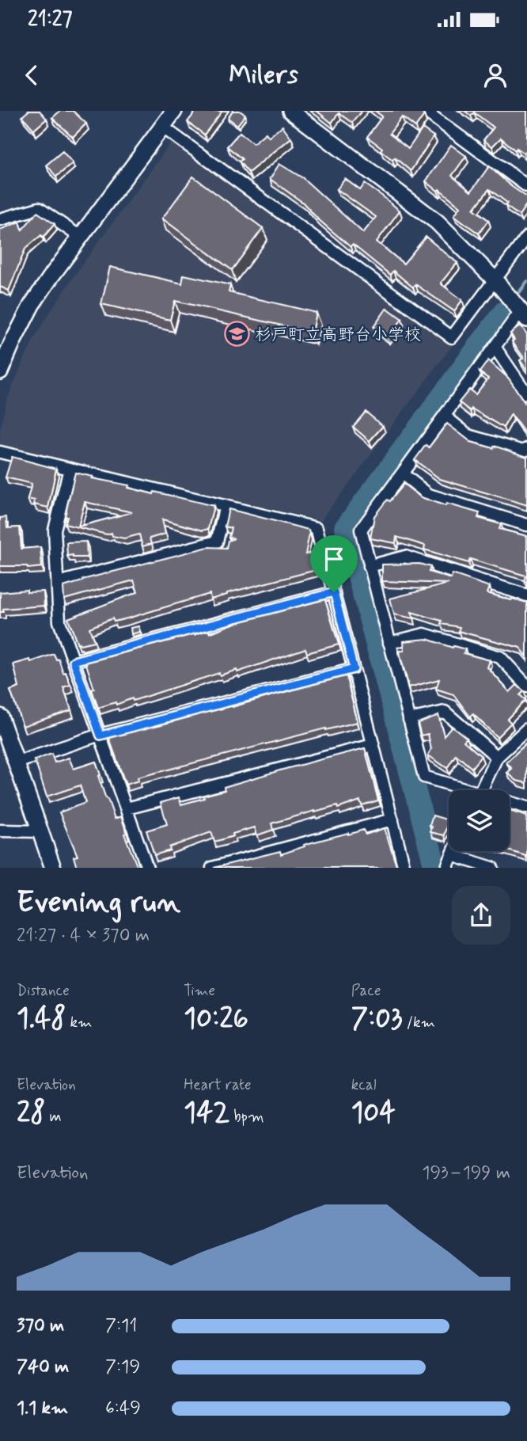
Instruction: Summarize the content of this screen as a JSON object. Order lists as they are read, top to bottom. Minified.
{"places":{"school or university":["杉戸町立高野台小学校"]},"page":{"status":"21:27","header":"Milers","heading":["Evening run","21:27 · 4 × 370 m"],"stats":[["Distance","1.48 km"],["Time","10:26"],["Pace","7:03 /km"],["Elevation","28 m"],["Heart rate","142 bpm"],["kcal","104"]],"chart":["Elevation","193–199 m"],"list":[{"name":"370 m","note":"7:11"},{"name":"740 m","note":"7:19"},{"name":"1.1 km","note":"6:49"}]}}
